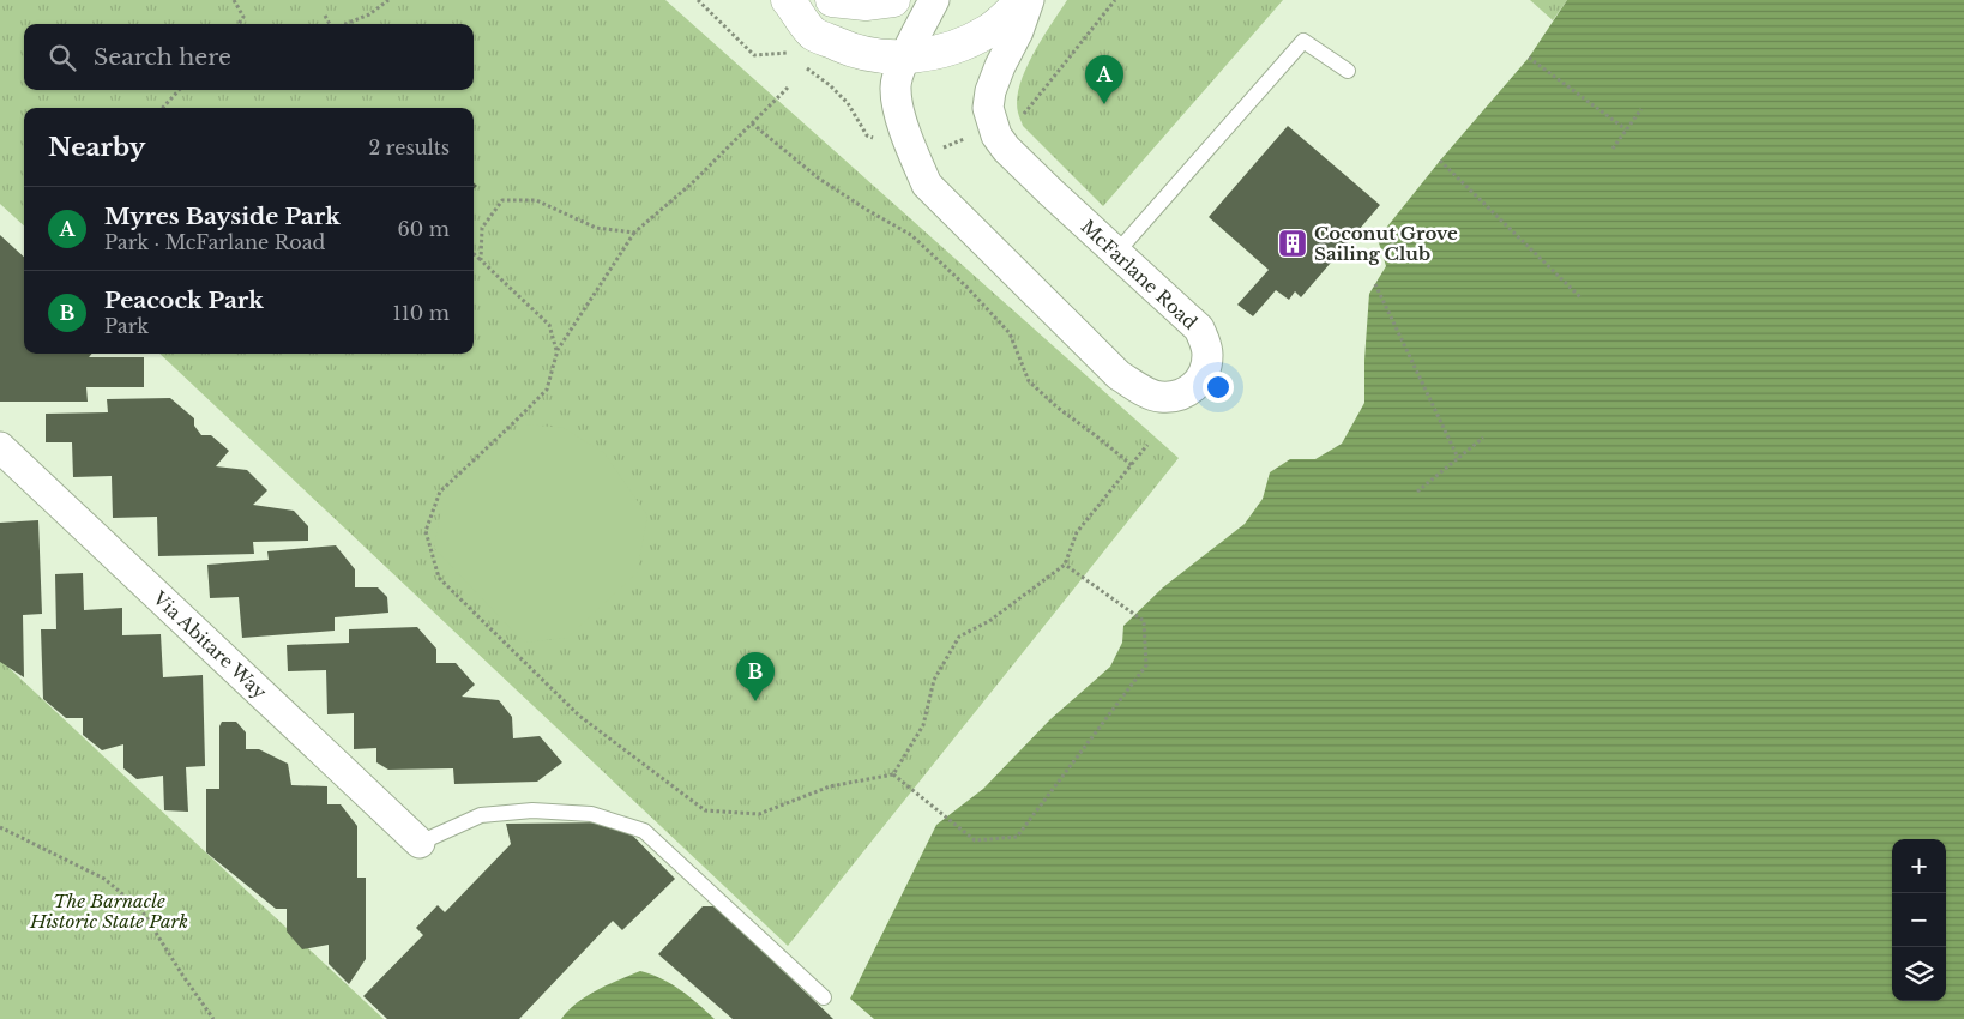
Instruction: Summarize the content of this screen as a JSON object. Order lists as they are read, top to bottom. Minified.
{"streets":{"street":["McFarlane Road","Via Abitare Way"]},"parks":["The Barnacle Historic State Park"],"places":{"building":["Coconut Grove Sailing Club"]},"page":{"search":"Search here","pins":["A","B"],"heading":["Nearby","2 results"],"list":[{"mark":"A","name":"Myres Bayside Park","note":"Park · McFarlane Road","value":"60 m"},{"mark":"B","name":"Peacock Park","note":"Park","value":"110 m"}],"map_buttons":["+","−"]}}
